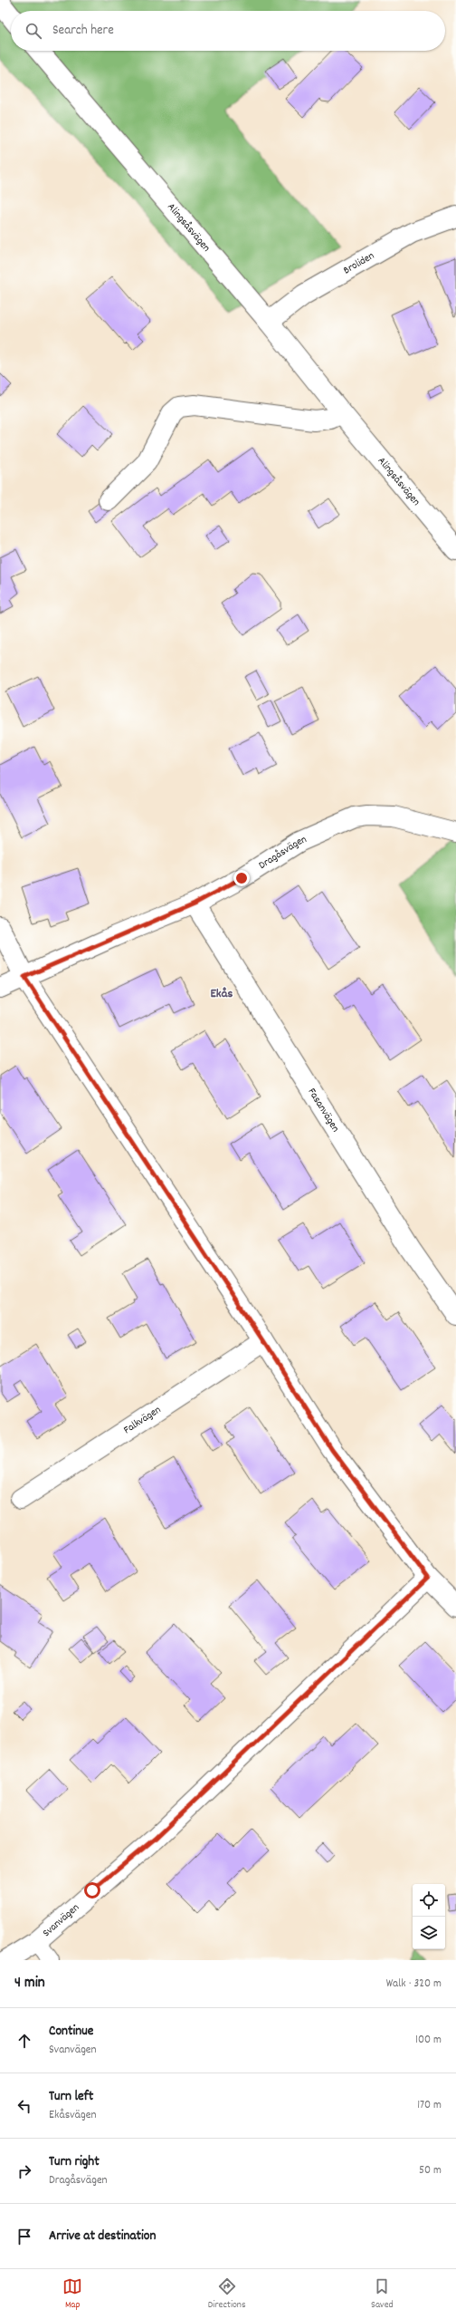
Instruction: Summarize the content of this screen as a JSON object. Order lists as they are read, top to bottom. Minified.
{"streets":{"street":["Alingsåsvägen","Broliden","Dragåsvägen","Fasanvägen","Falkvägen","Svanvägen"]},"crossings":[["Alingsåsvägen","Broliden"],["Dragåsvägen","Fasanvägen"]],"districts":["Ekås"],"page":{"search":"Search here","heading":["4 min","Walk · 320 m"],"list":[["Continue","Svanvägen","100 m"],["Turn left","Ekåsvägen","170 m"],["Turn right","Dragåsvägen","50 m"],"Arrive at destination"],"nav":["Map","Directions","Saved"]}}
